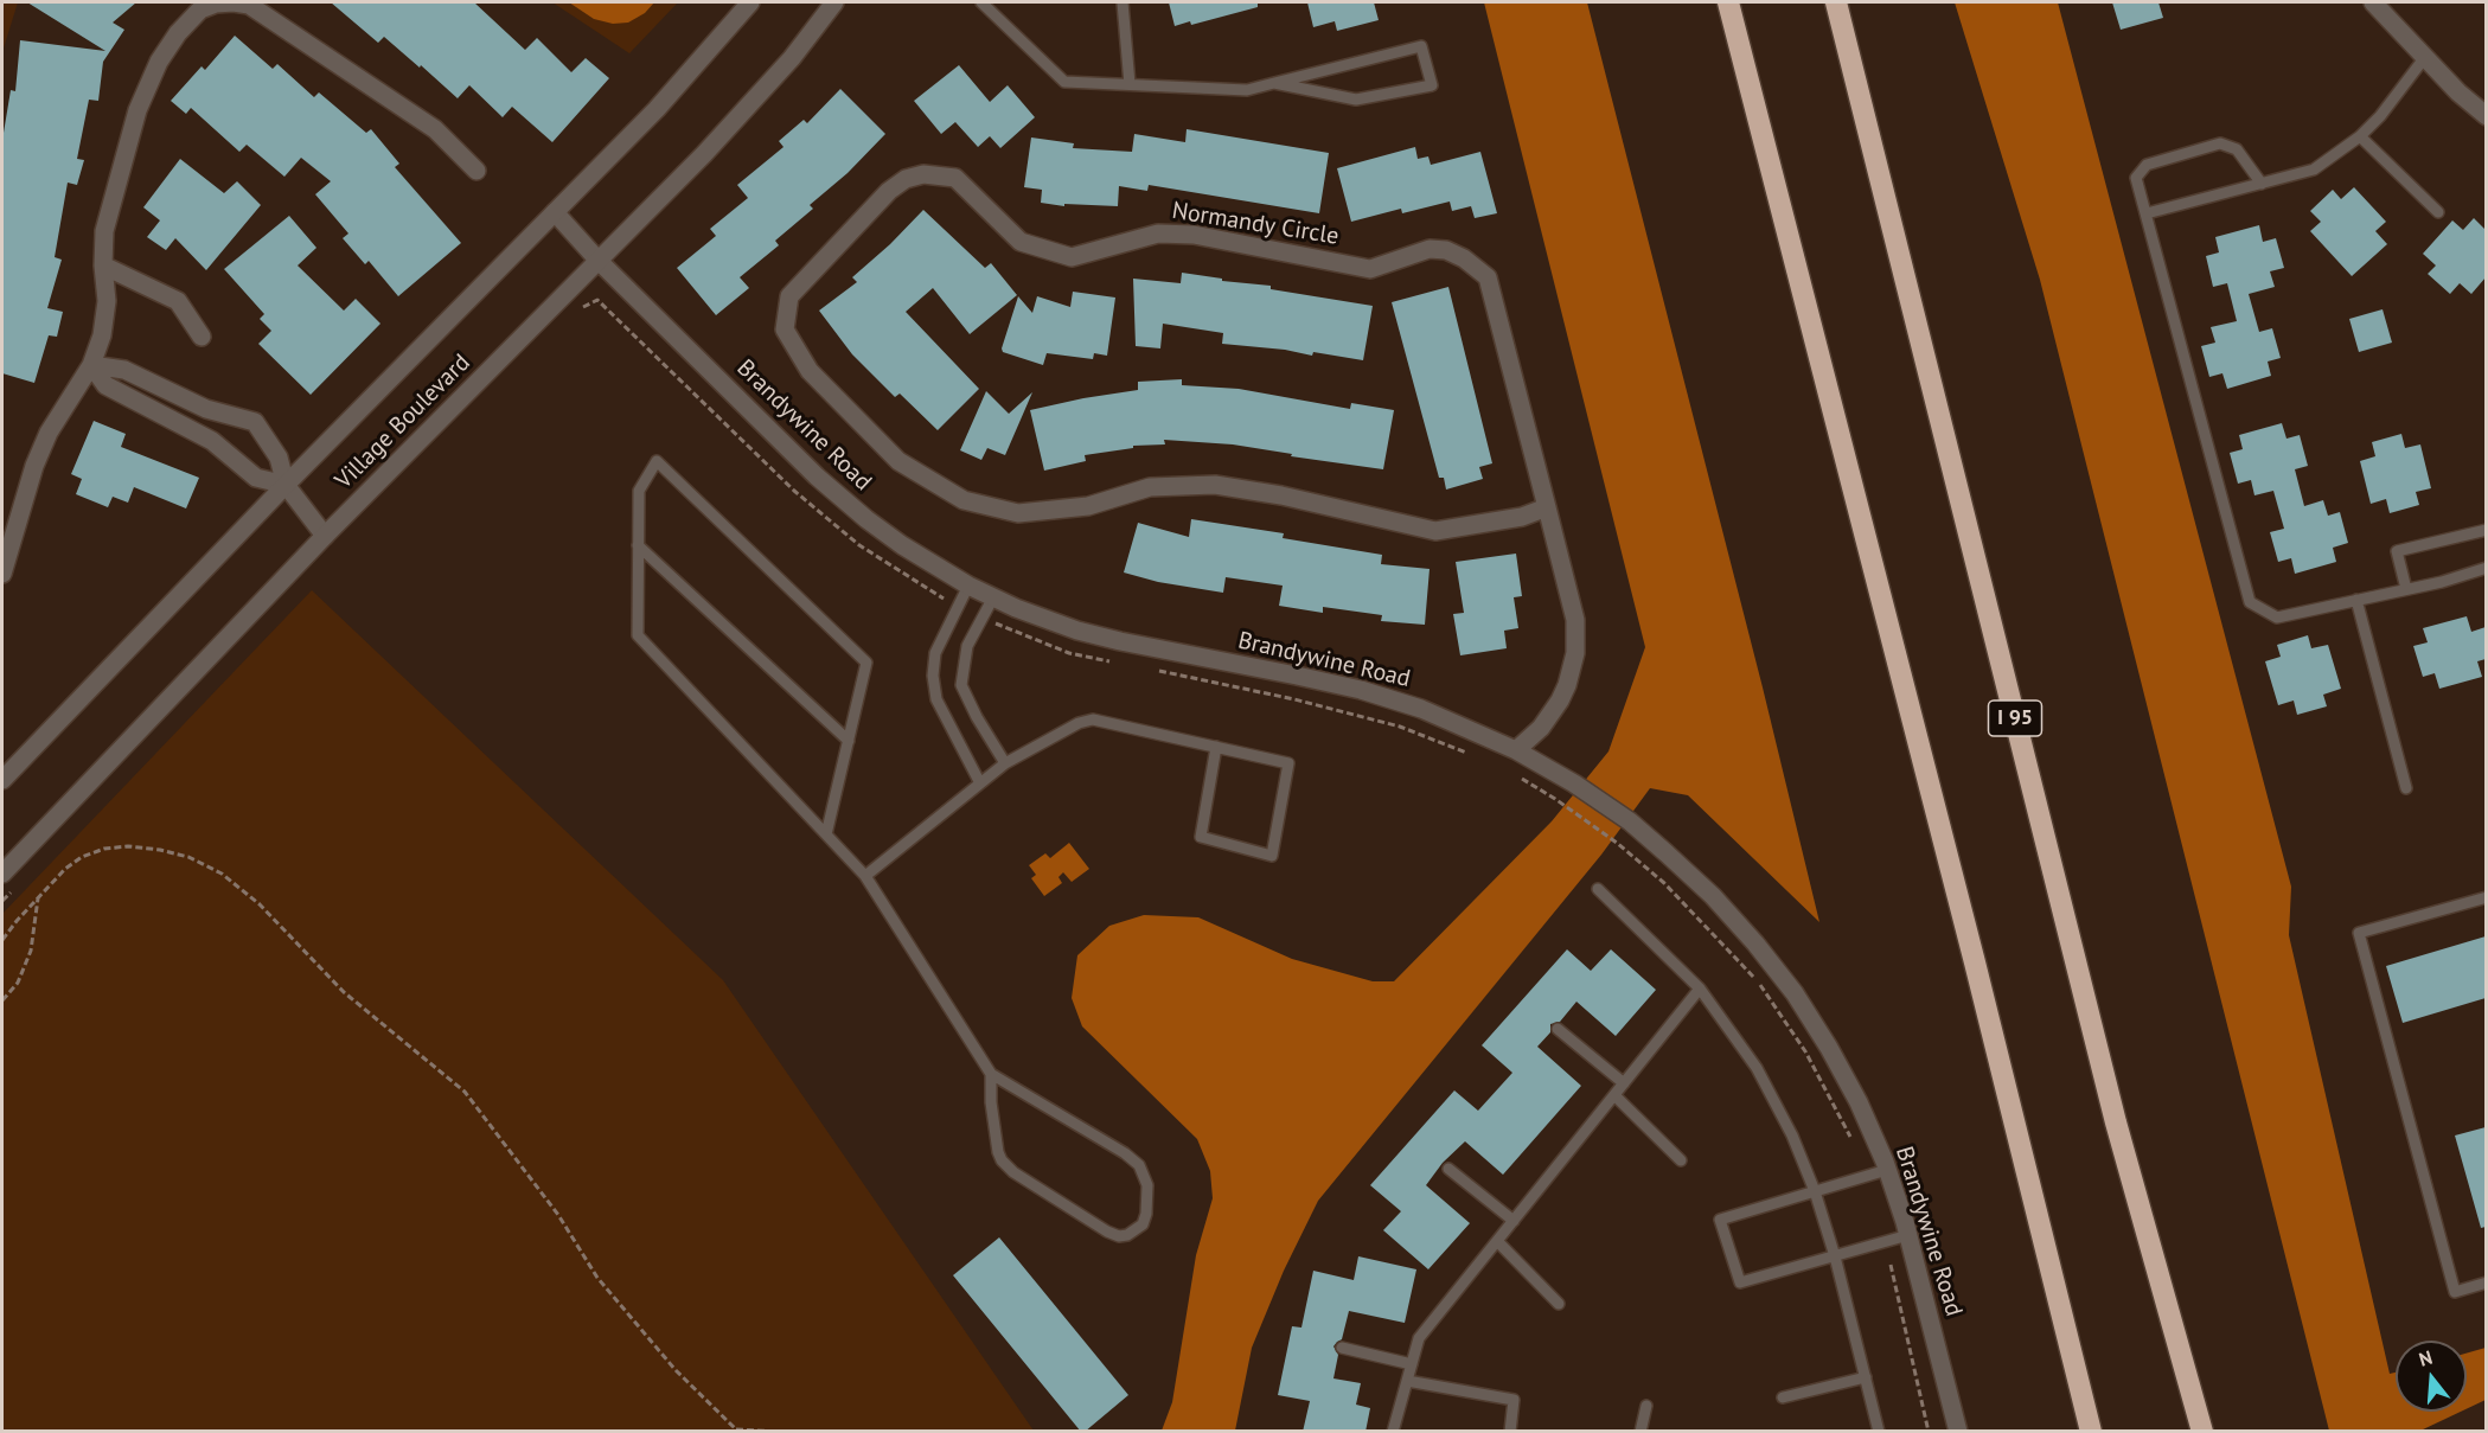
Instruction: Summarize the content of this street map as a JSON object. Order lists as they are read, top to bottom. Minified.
{"streets":{"highway":["I 95"],"street":["Normandy Circle","Village Boulevard","Brandywine Road"]},"crossings":[["Normandy Circle","Brandywine Road"],["Village Boulevard","Brandywine Road"]],"north":"top"}
